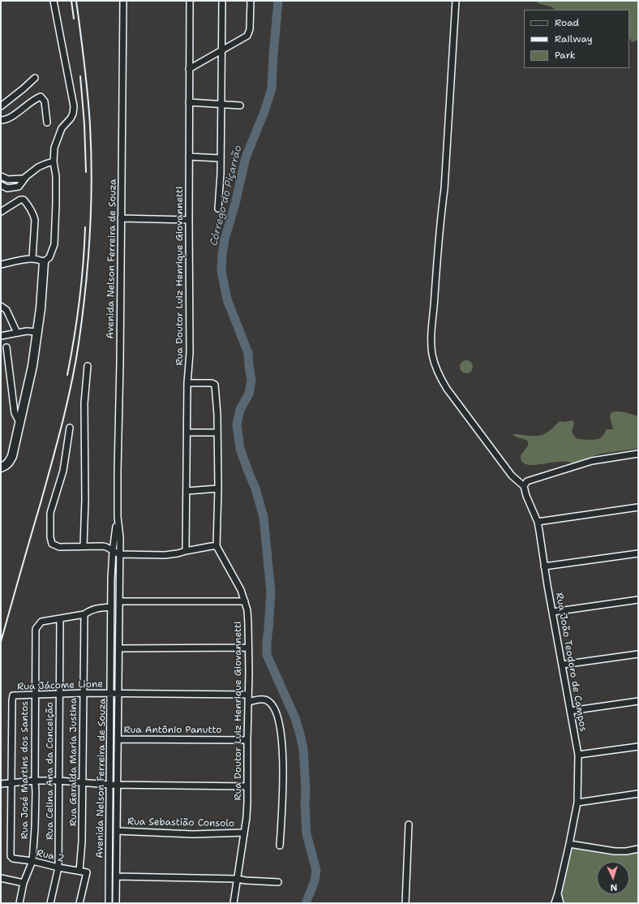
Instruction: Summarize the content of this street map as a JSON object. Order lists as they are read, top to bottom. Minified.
{"streets":{"street":["Avenida Nelson Ferreira de Souza","Rua Doutor Luiz Henrique Giovannetti","Rua João Teodoro de Campos","Rua Jácome Lione","Rua Antônio Panutto","Rua Geralda Maria Justina","Rua José Martins dos Santos","Rua Celina Ana da Conceição","Rua Sebastião Consolo","Rua 2"]},"crossings":[["Avenida Nelson Ferreira de Souza","Rua Jácome Lione"],["Avenida Nelson Ferreira de Souza","Rua Antônio Panutto"],["Avenida Nelson Ferreira de Souza","Rua Sebastião Consolo"],["Rua Doutor Luiz Henrique Giovannetti","Rua Jácome Lione"],["Rua Doutor Luiz Henrique Giovannetti","Rua Antônio Panutto"],["Rua Doutor Luiz Henrique Giovannetti","Rua Sebastião Consolo"],["Rua Jácome Lione","Rua Geralda Maria Justina"],["Rua Jácome Lione","Rua José Martins dos Santos"],["Rua Jácome Lione","Rua Celina Ana da Conceição"],["Rua Jácome Lione","Rua 2"],["Rua Geralda Maria Justina","Rua 2"],["Rua José Martins dos Santos","Rua Celina Ana da Conceição"],["Rua José Martins dos Santos","Rua 2"],["Rua Celina Ana da Conceição","Rua 2"]],"water":["Córrego do Piçarrão"],"legend":["Road","Railway","Park"],"north":"bottom"}
